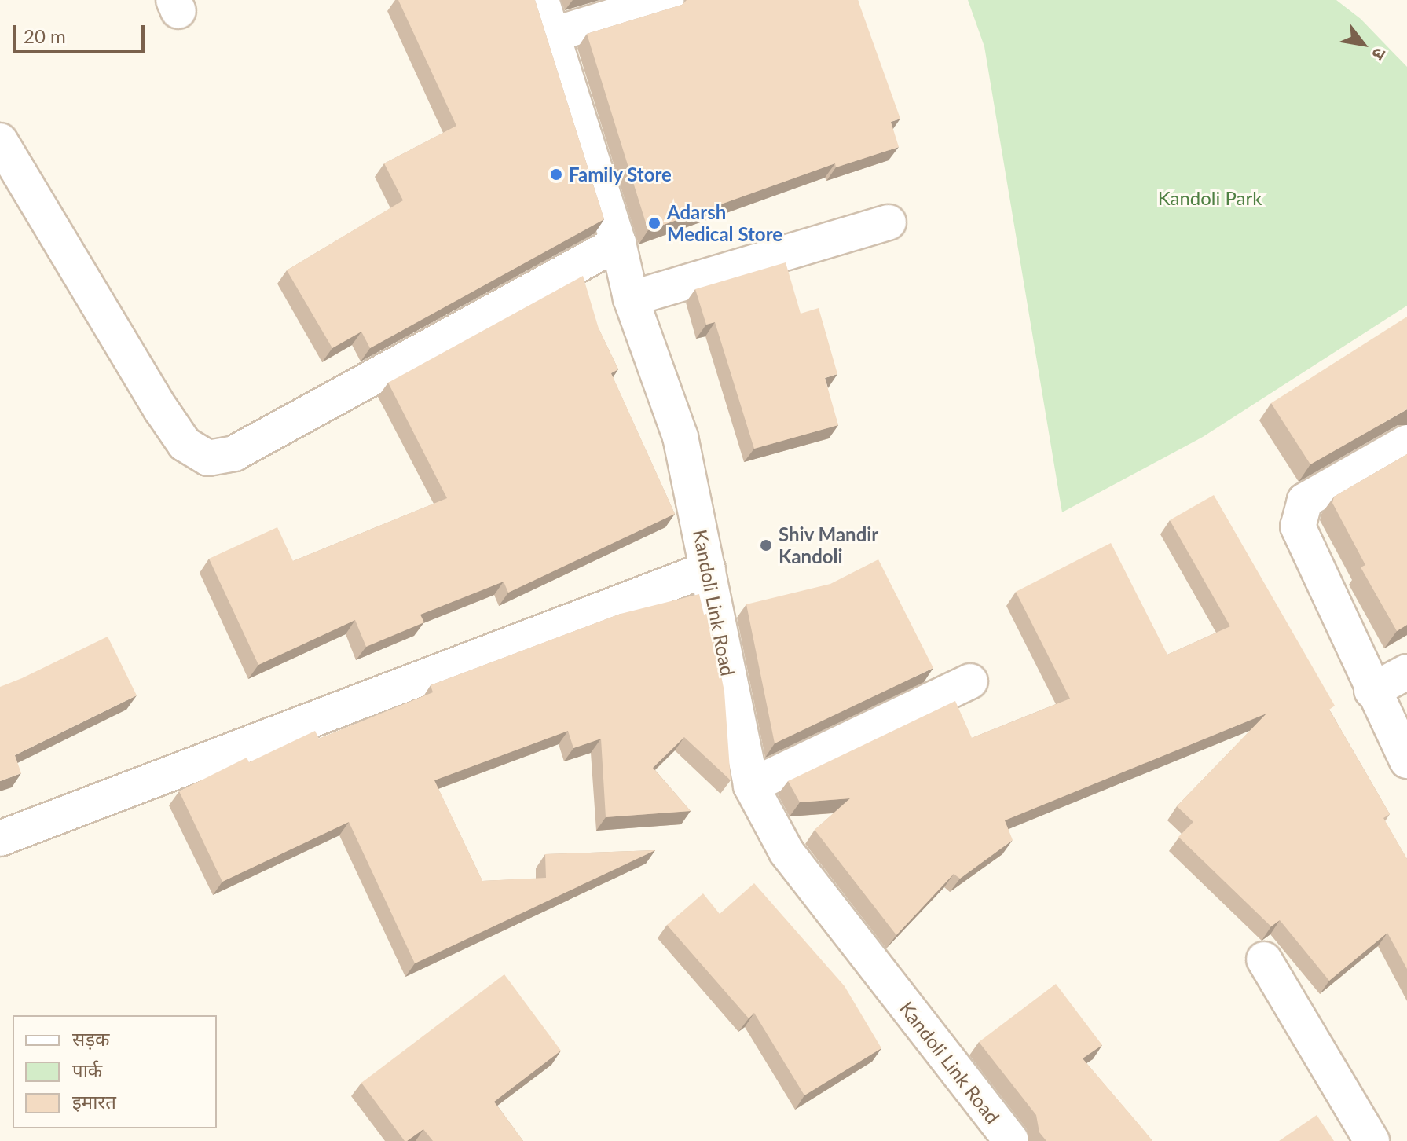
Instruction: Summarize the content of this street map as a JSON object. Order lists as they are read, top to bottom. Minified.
{"streets":{"street":["Kandoli Link Road"]},"parks":["Kandoli Park"],"places":["Family Store","Adarsh Medical Store","Shiv Mandir Kandoli"],"legend":["सड़क","पार्क","इमारत"],"scale_bar":"20 m","north":"bottom right"}
